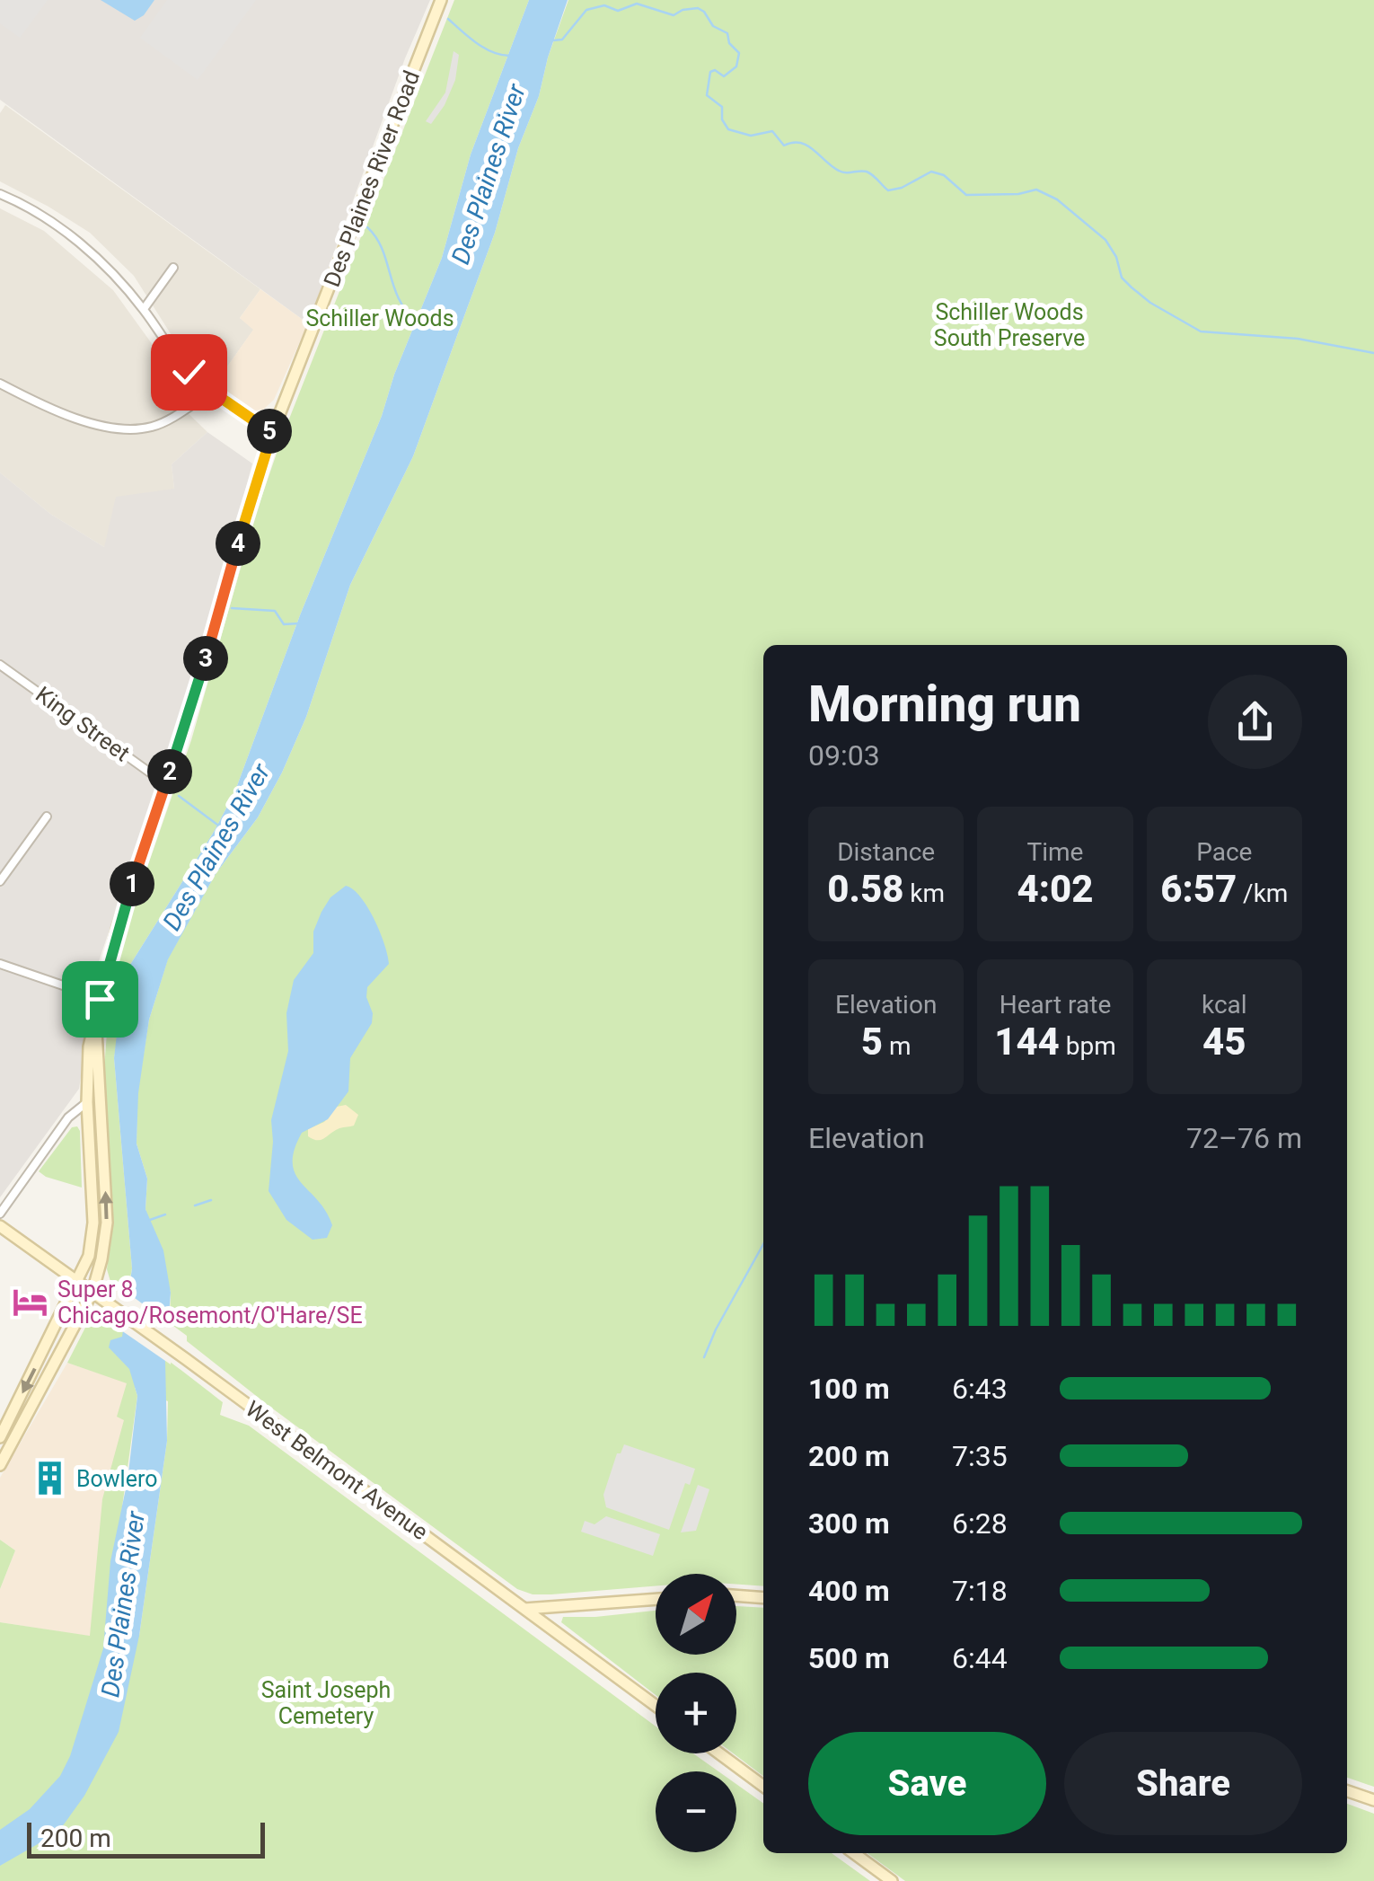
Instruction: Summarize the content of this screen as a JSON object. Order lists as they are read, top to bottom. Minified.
{"streets":{"main road":["Des Plaines River Road","West Belmont Avenue"],"street":["King Street"]},"crossings":[["Des Plaines River Road","King Street"],["Des Plaines River Road","West Belmont Avenue"]],"water":["Des Plaines River"],"parks":["Schiller Woods South Preserve","Schiller Woods","Saint Joseph Cemetery"],"places":{"hotel":["Super 8 Chicago/Rosemont/O'Hare/SE"],"building":["Bowlero"]},"scale_bar":"200 m","north":"top right","page":{"pins":["5","4","3","2","1"],"heading":["Morning run","09:03"],"stats":[["Distance","0.58 km"],["Time","4:02"],["Pace","6:57 /km"],["Elevation","5 m"],["Heart rate","144 bpm"],["kcal","45"]],"chart":["Elevation","72–76 m"],"list":[{"name":"100 m","note":"6:43"},{"name":"200 m","note":"7:35"},{"name":"300 m","note":"6:28"},{"name":"400 m","note":"7:18"},{"name":"500 m","note":"6:44"}],"map_buttons":["+","−"],"buttons":["Save","Share"],"scale":"200 m"}}
